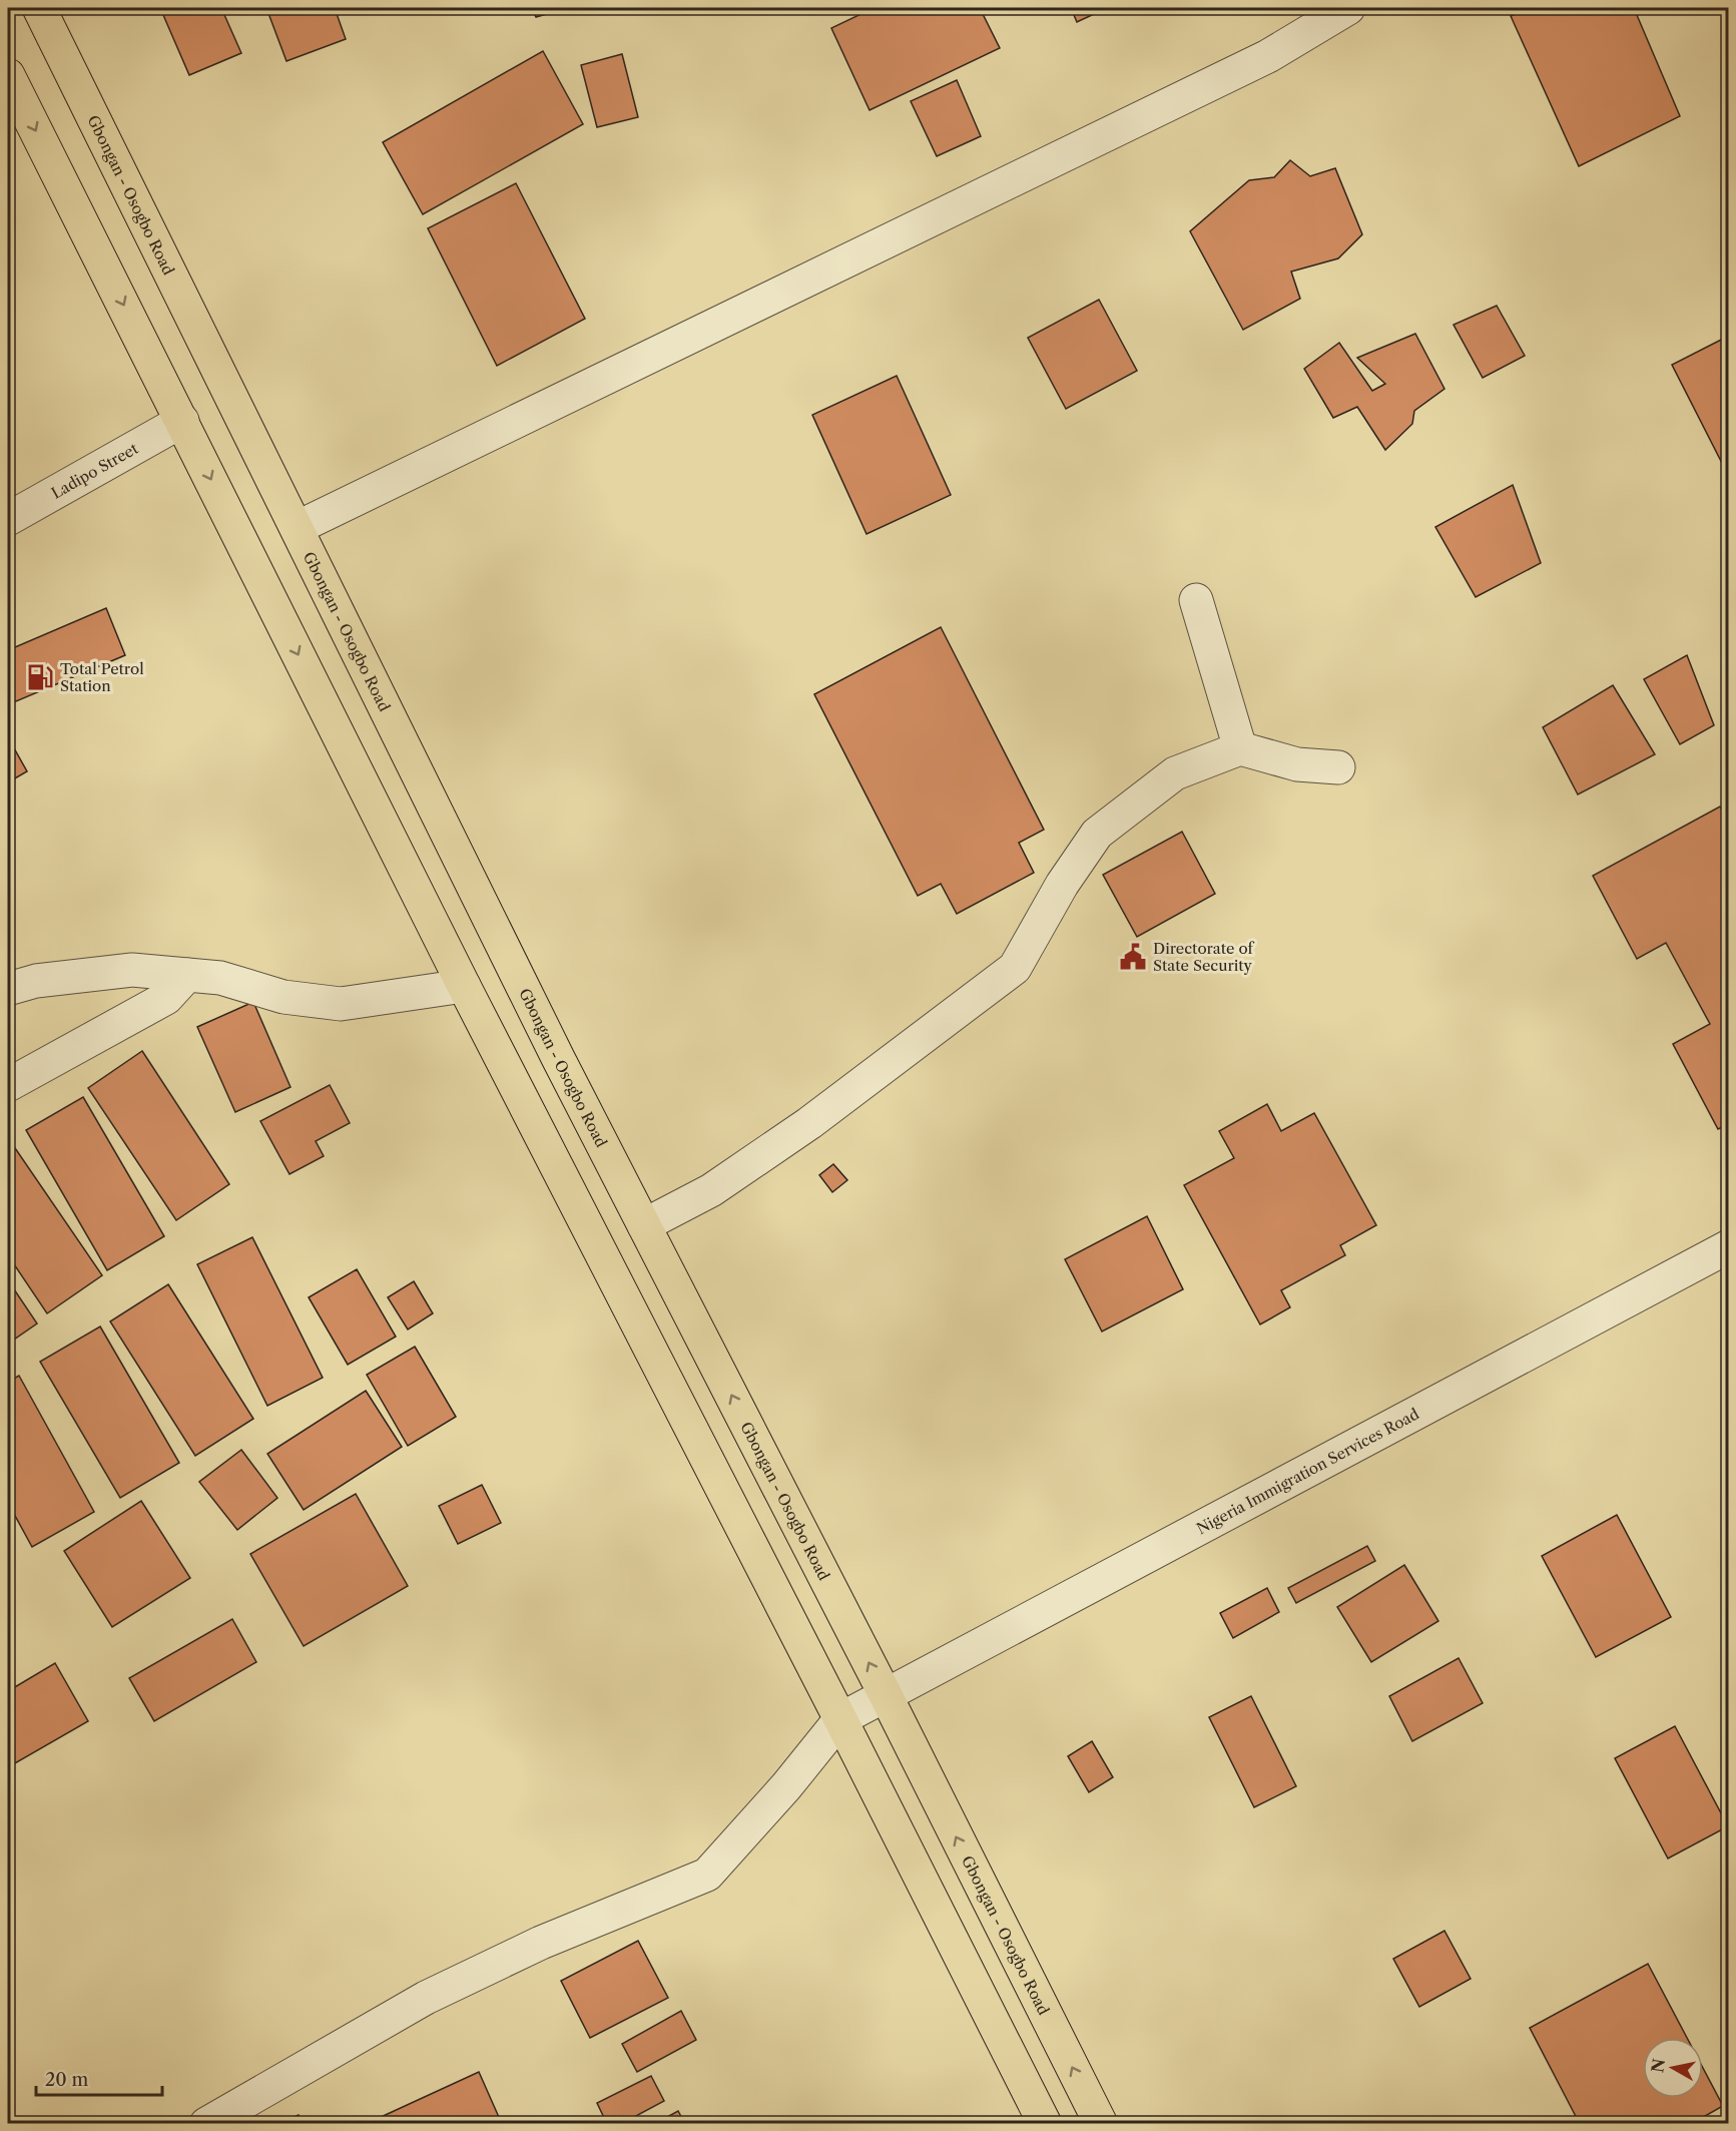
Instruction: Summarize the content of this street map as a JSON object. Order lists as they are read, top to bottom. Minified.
{"streets":{"main road":["Gbongan - Osogbo Road"],"street":["Ladipo Street","Nigeria Immigration Services Road"]},"crossings":[["Gbongan - Osogbo Road","Nigeria Immigration Services Road"]],"places":{"fuel station":["Total Petrol Station"],"public building":["Directorate of State Security"]},"scale_bar":"20 m","north":"left"}
